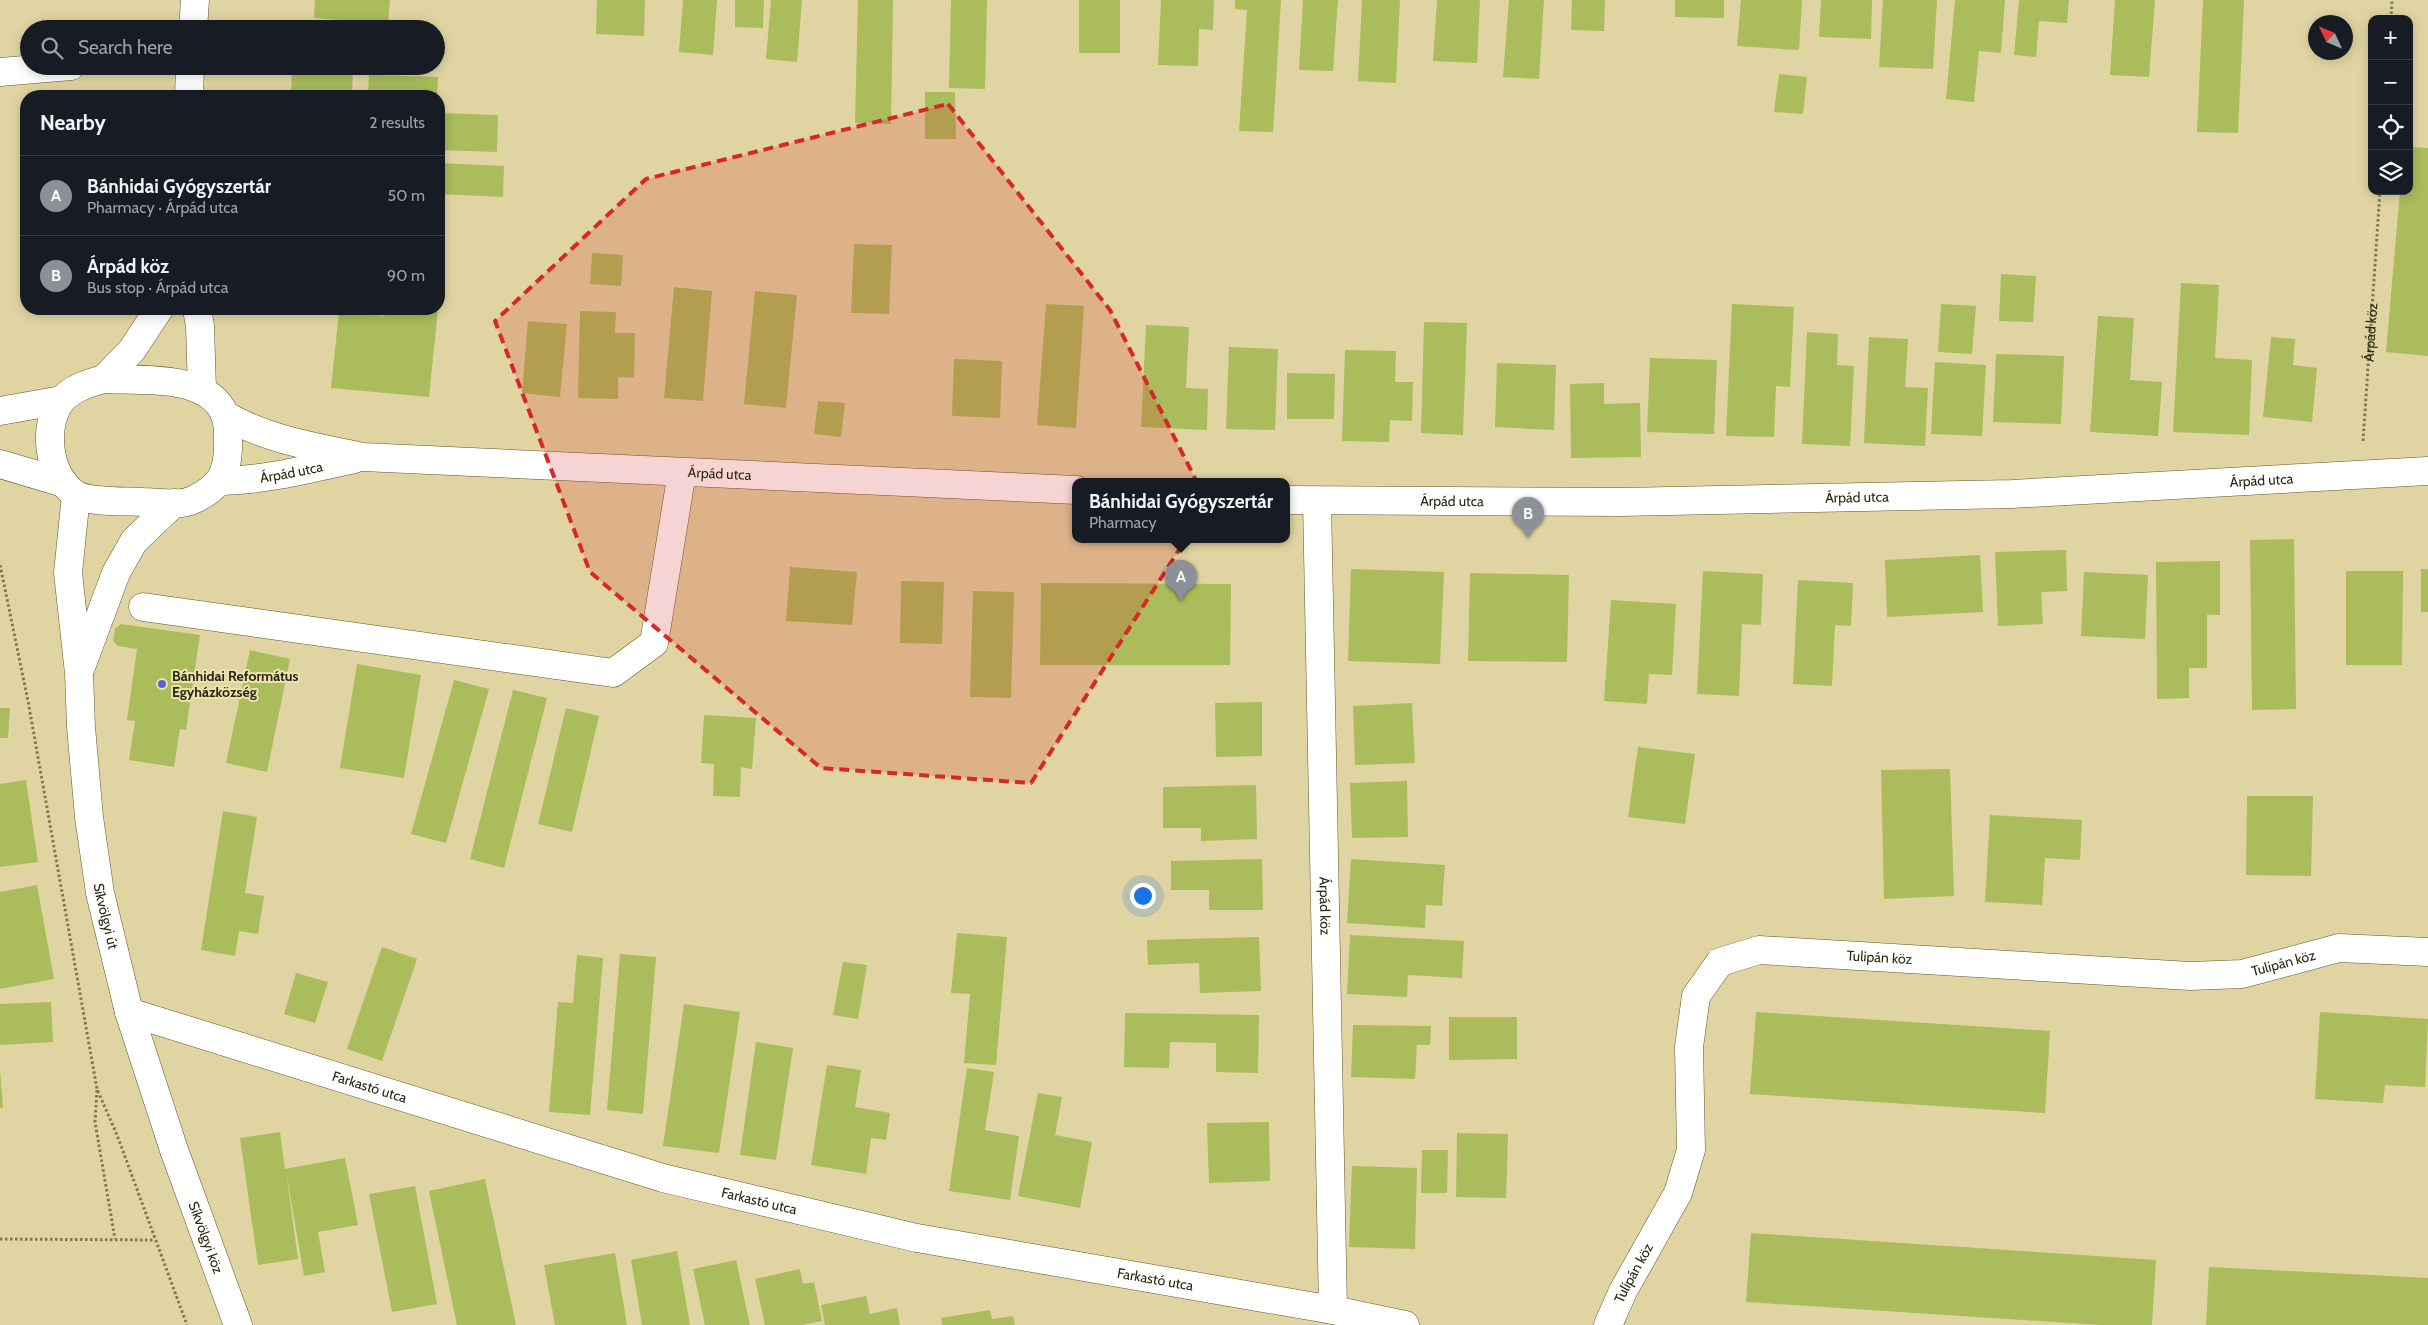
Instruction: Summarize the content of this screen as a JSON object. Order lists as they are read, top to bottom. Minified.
{"streets":{"street":["Árpád köz","Árpád utca","Síkvölgyi út","Tulipán köz","Farkastó utca","Síkvölgyi köz"]},"crossings":[["Árpád köz","Árpád utca"],["Árpád köz","Farkastó utca"],["Árpád utca","Síkvölgyi út"],["Síkvölgyi út","Farkastó utca"],["Síkvölgyi út","Síkvölgyi köz"]],"places":["Bánhidai Református Egyházközség"],"north":"top left","page":{"map_buttons":["+","−"],"search":"Search here","heading":["Nearby","2 results"],"list":[{"mark":"A","name":"Bánhidai Gyógyszertár","note":"Pharmacy · Árpád utca","value":"50 m"},{"mark":"B","name":"Árpád köz","note":"Bus stop · Árpád utca","value":"90 m"}],"popup":["Bánhidai Gyógyszertár","Pharmacy"],"pins":["B","A"]}}
